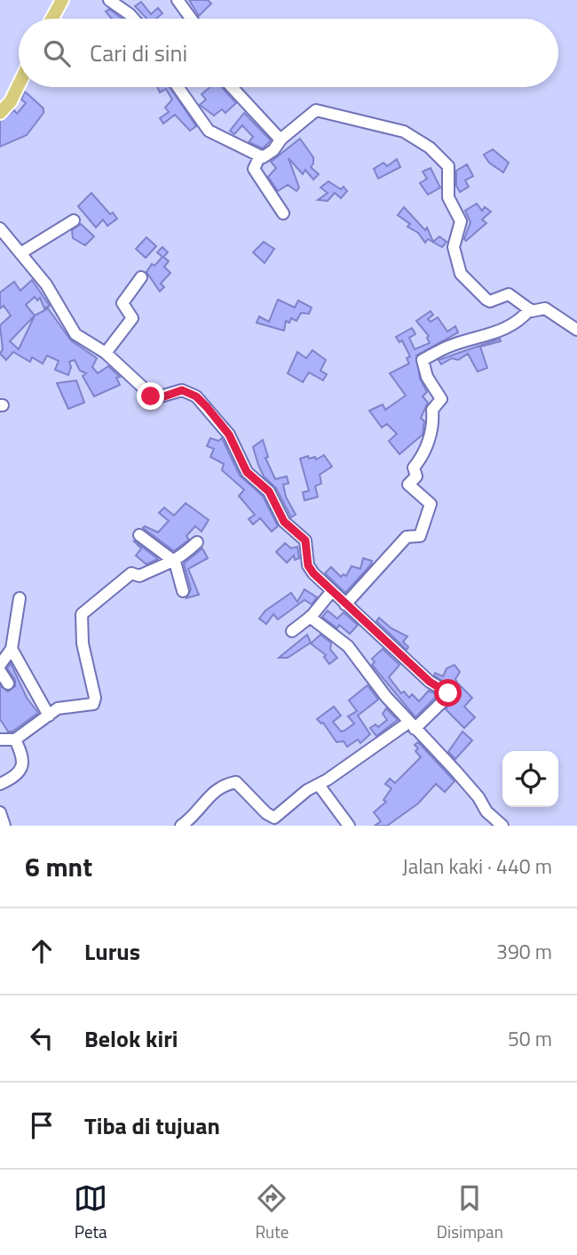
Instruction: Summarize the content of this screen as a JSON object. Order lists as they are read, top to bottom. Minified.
{"page":{"search":"Cari di sini","heading":["6 mnt","Jalan kaki · 440 m"],"list":[["Lurus","390 m"],["Belok kiri","50 m"],"Tiba di tujuan"],"nav":["Peta","Rute","Disimpan"]}}
